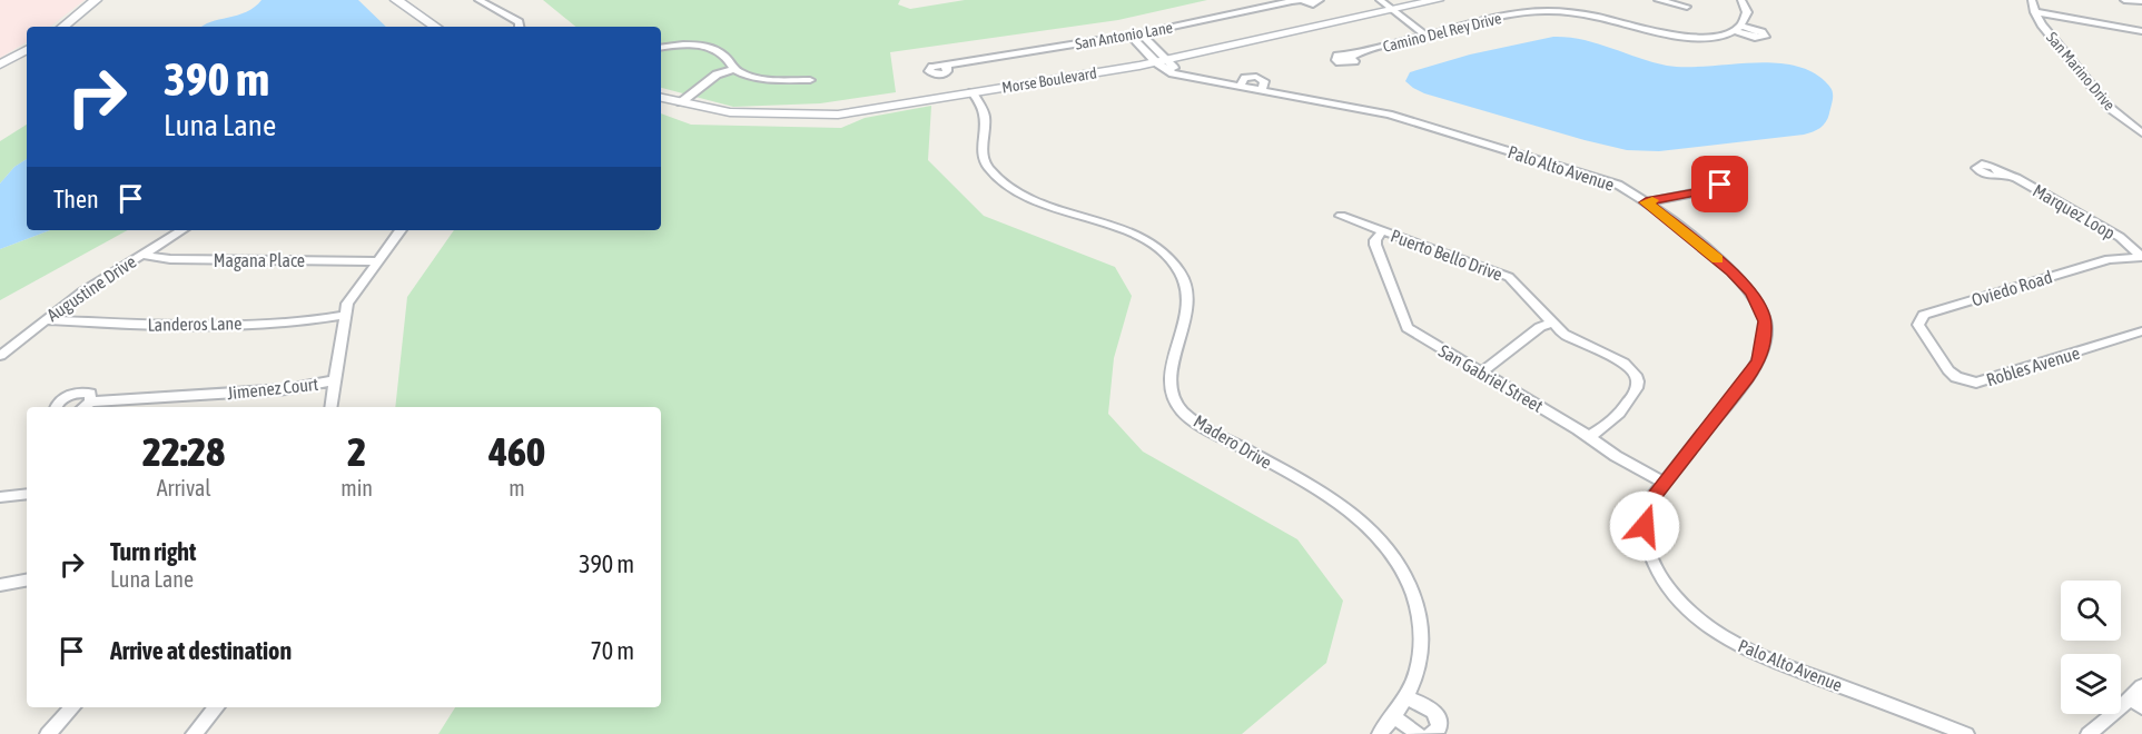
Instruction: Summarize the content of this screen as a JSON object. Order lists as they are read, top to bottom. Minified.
{"streets":{"street":["Camino Del Rey Drive","San Antonio Lane","San Marino Drive","Morse Boulevard","Palo Alto Avenue","Marquez Loop","Puerto Bello Drive","Magana Place","Augustine Drive","Oviedo Road","Landeros Lane","Robles Avenue","San Gabriel Street","Jimenez Court","Madero Drive"]},"crossings":[["San Antonio Lane","Palo Alto Avenue"],["Morse Boulevard","Palo Alto Avenue"],["Morse Boulevard","Madero Drive"],["Palo Alto Avenue","San Gabriel Street"],["Marquez Loop","Oviedo Road"],["Puerto Bello Drive","San Gabriel Street"],["Magana Place","Augustine Drive"],["Augustine Drive","Landeros Lane"],["Oviedo Road","Robles Avenue"]],"page":{"turn":["390 m","Luna Lane"],"then":"Then","eta":["22:28","Arrival","2","min","460","m"],"list":[{"name":"Turn right","note":"Luna Lane","value":"390 m"},{"name":"Arrive at destination","value":"70 m"}]}}
